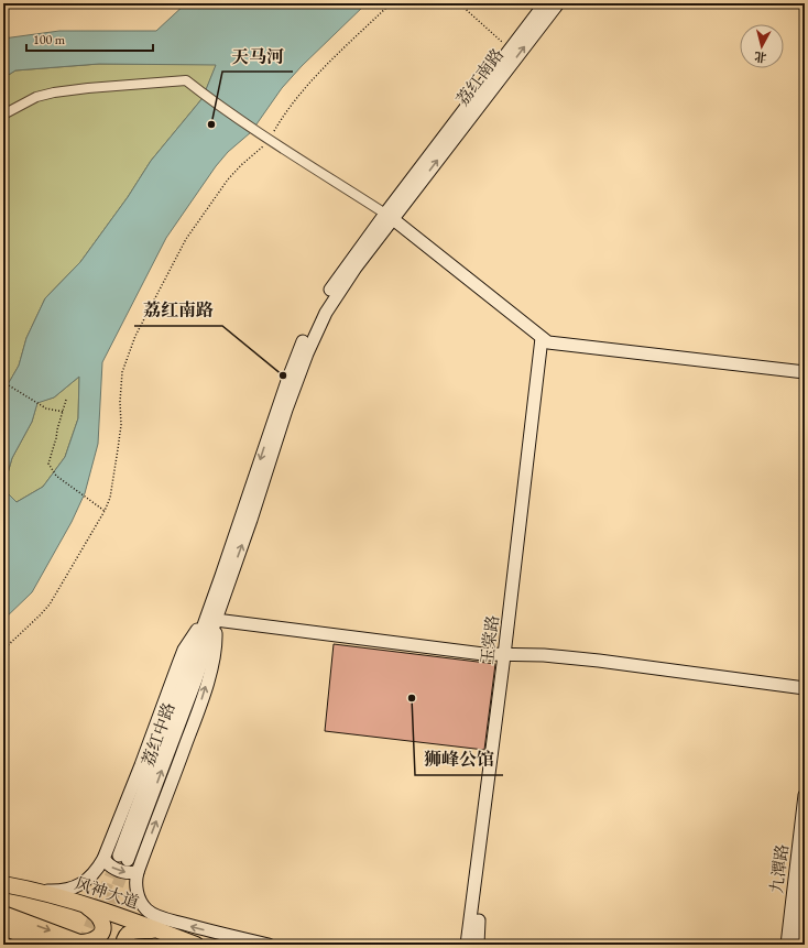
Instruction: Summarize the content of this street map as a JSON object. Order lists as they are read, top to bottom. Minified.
{"streets":{"highway":["风神大道"],"street":["荔红南路","玉棠路","荔红中路","九潭路"]},"crossings":[["荔红南路","荔红中路"]],"places":["天马河","荔红南路","狮峰公馆"],"scale_bar":"100 m","north":"bottom"}
